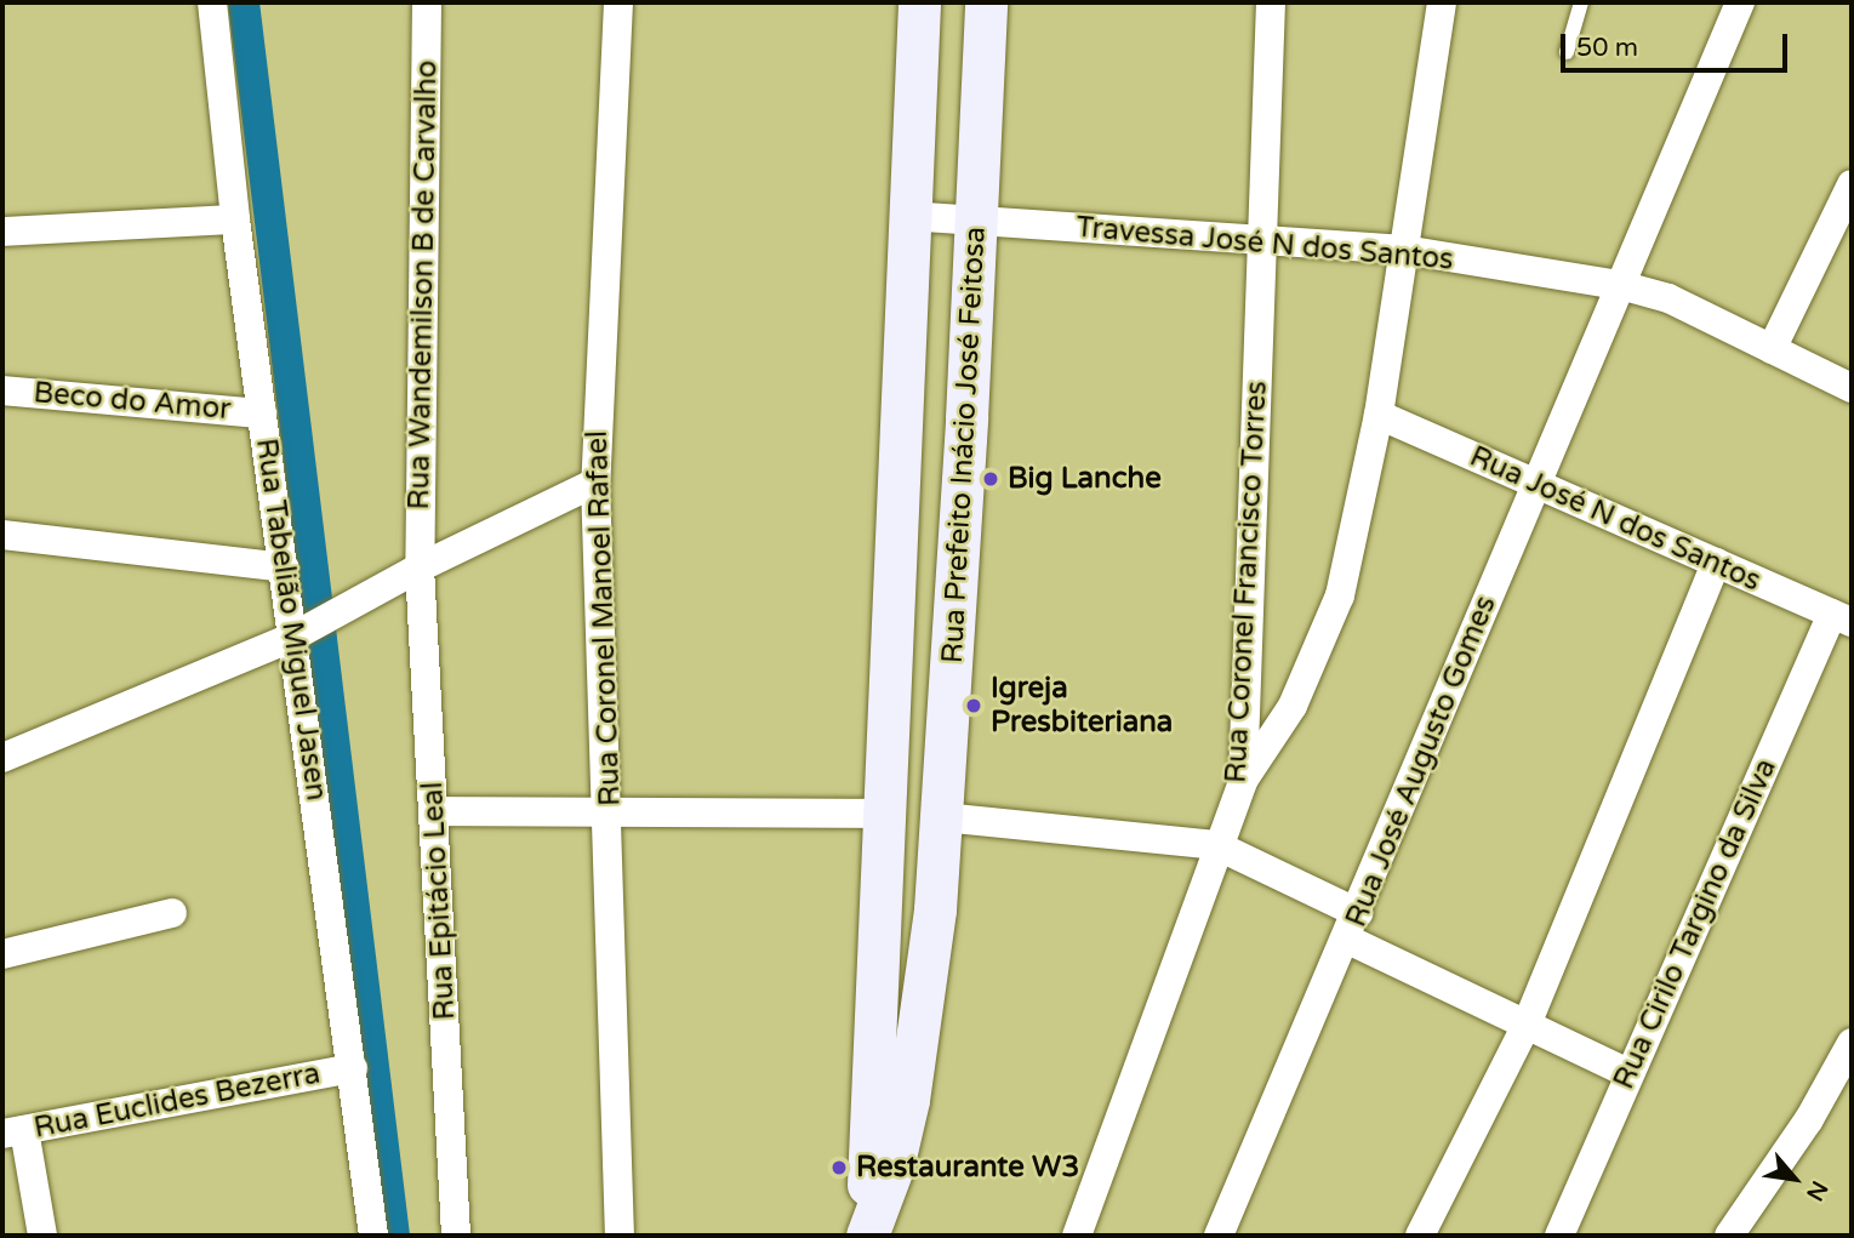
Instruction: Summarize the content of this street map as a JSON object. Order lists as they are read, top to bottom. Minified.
{"streets":{"main road":["Rua Prefeito Inácio José Feitosa"],"street":["Travessa José N dos Santos","Rua Wandemilson B de Carvalho","Beco do Amor","Rua José N dos Santos","Rua Coronel Francisco Torres","Rua Coronel Manoel Rafael","Rua Tabelião Miguel Jasen","Rua José Augusto Gomes","Rua Epitácio Leal","Rua Cirilo Targino da Silva","Rua Euclides Bezerra"]},"crossings":[["Travessa José N dos Santos","Rua Prefeito Inácio José Feitosa"],["Travessa José N dos Santos","Rua Coronel Francisco Torres"],["Travessa José N dos Santos","Rua José Augusto Gomes"],["Rua Wandemilson B de Carvalho","Rua Epitácio Leal"],["Beco do Amor","Rua Tabelião Miguel Jasen"],["Rua José N dos Santos","Rua José Augusto Gomes"],["Rua José N dos Santos","Rua Cirilo Targino da Silva"],["Rua Tabelião Miguel Jasen","Rua Euclides Bezerra"]],"places":["Big Lanche","Igreja Presbiteriana","Restaurante W3"],"scale_bar":"50 m","north":"bottom right"}
